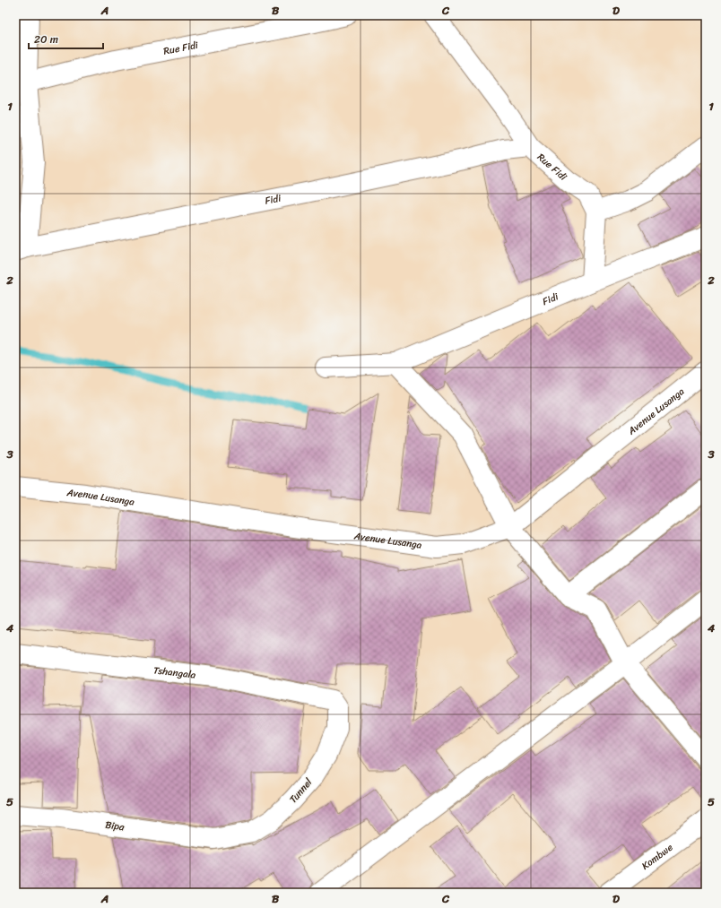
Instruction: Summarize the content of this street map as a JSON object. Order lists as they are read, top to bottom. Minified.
{"streets":{"street":["Rue Fidi","Fidi","Avenue Lusanga","Tshangala","Tunnel","Bipa","Kombwe"]},"crossings":[["Rue Fidi","Fidi"],["Tshangala","Tunnel"],["Tunnel","Bipa"]],"scale_bar":"20 m","grid":{"columns":["A","B","C","D"],"rows":["1","2","3","4","5"]}}
